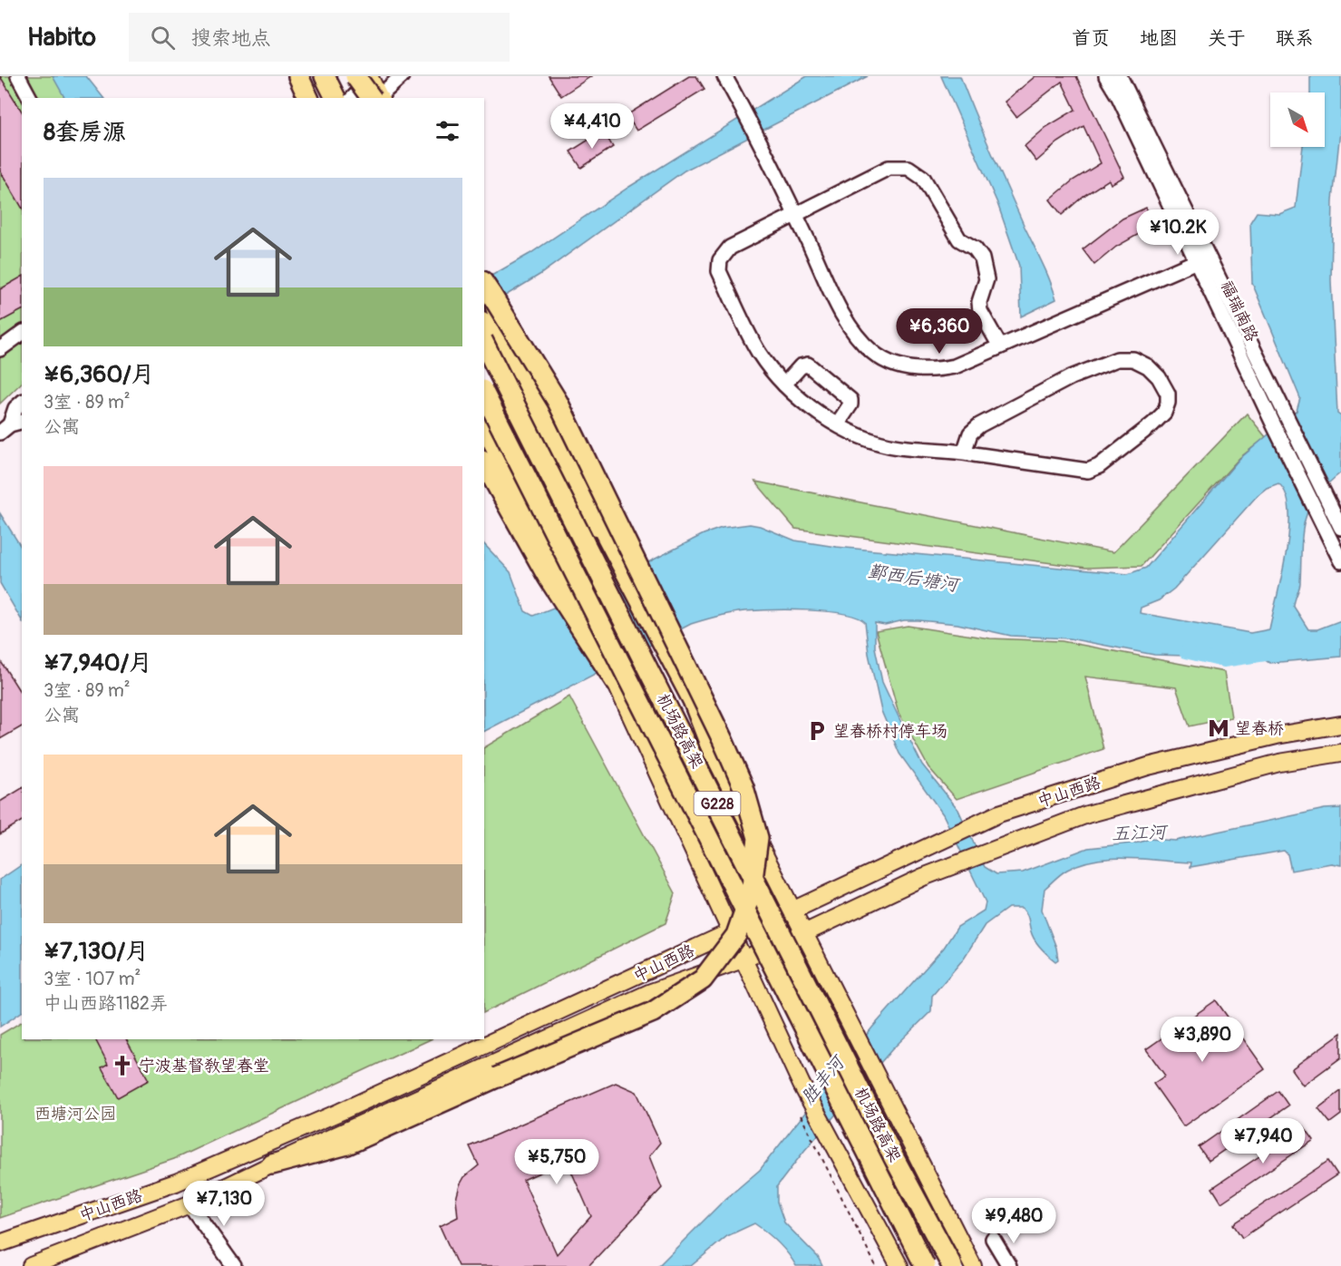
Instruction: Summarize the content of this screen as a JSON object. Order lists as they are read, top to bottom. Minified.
{"streets":{"highway":["机场路高架","G228"],"main road":["中山西路"],"street":["福瑞南路"]},"water":["鄞西后塘河","五江河","胜丰河"],"parks":["西塘河公园"],"places":{"metro station":["望春桥"],"parking":["望春桥村停车场"],"church":["宁波基督教望春堂"]},"north":"bottom right","page":{"header":"Habito","search":"搜索地点","nav":["首页","地图","关于","联系"],"heading":"8套房源","price":["¥4,410","¥10.2K","¥6,360","¥3,890","¥7,940","¥5,750","¥7,130","¥9,480"],"list":[{"name":"¥6,360/月","note":"3室 · 89 m² · 公寓"},{"name":"¥7,940/月","note":"3室 · 89 m² · 公寓"},{"name":"¥7,130/月","note":"3室 · 107 m² · 中山西路1182弄"}]}}
